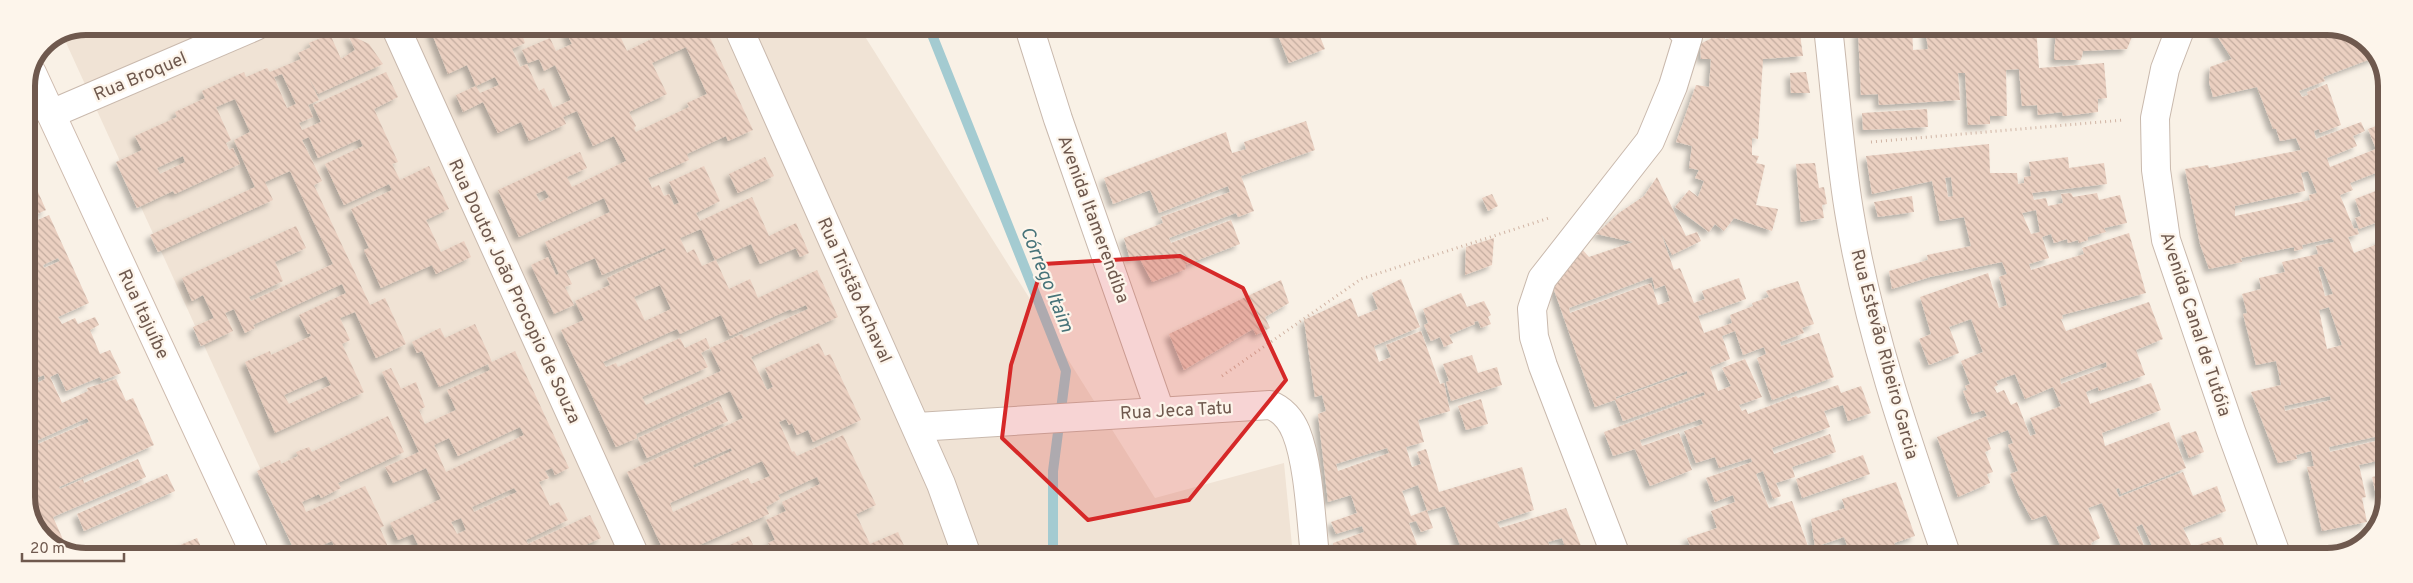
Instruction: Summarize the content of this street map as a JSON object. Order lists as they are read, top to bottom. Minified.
{"streets":{"street":["Rua Broquel","Avenida Itamerendiba","Rua Tristão Achaval","Rua Doutor João Procopio de Souza","Rua Itajuíbe","Avenida Canal de Tutóia","Rua Estevão Ribeiro Garcia","Rua Jeca Tatu"]},"crossings":[["Rua Broquel","Rua Itajuíbe"],["Avenida Itamerendiba","Rua Jeca Tatu"],["Rua Tristão Achaval","Rua Jeca Tatu"]],"water":["Córrego Itaim"],"scale_bar":"20 m"}
